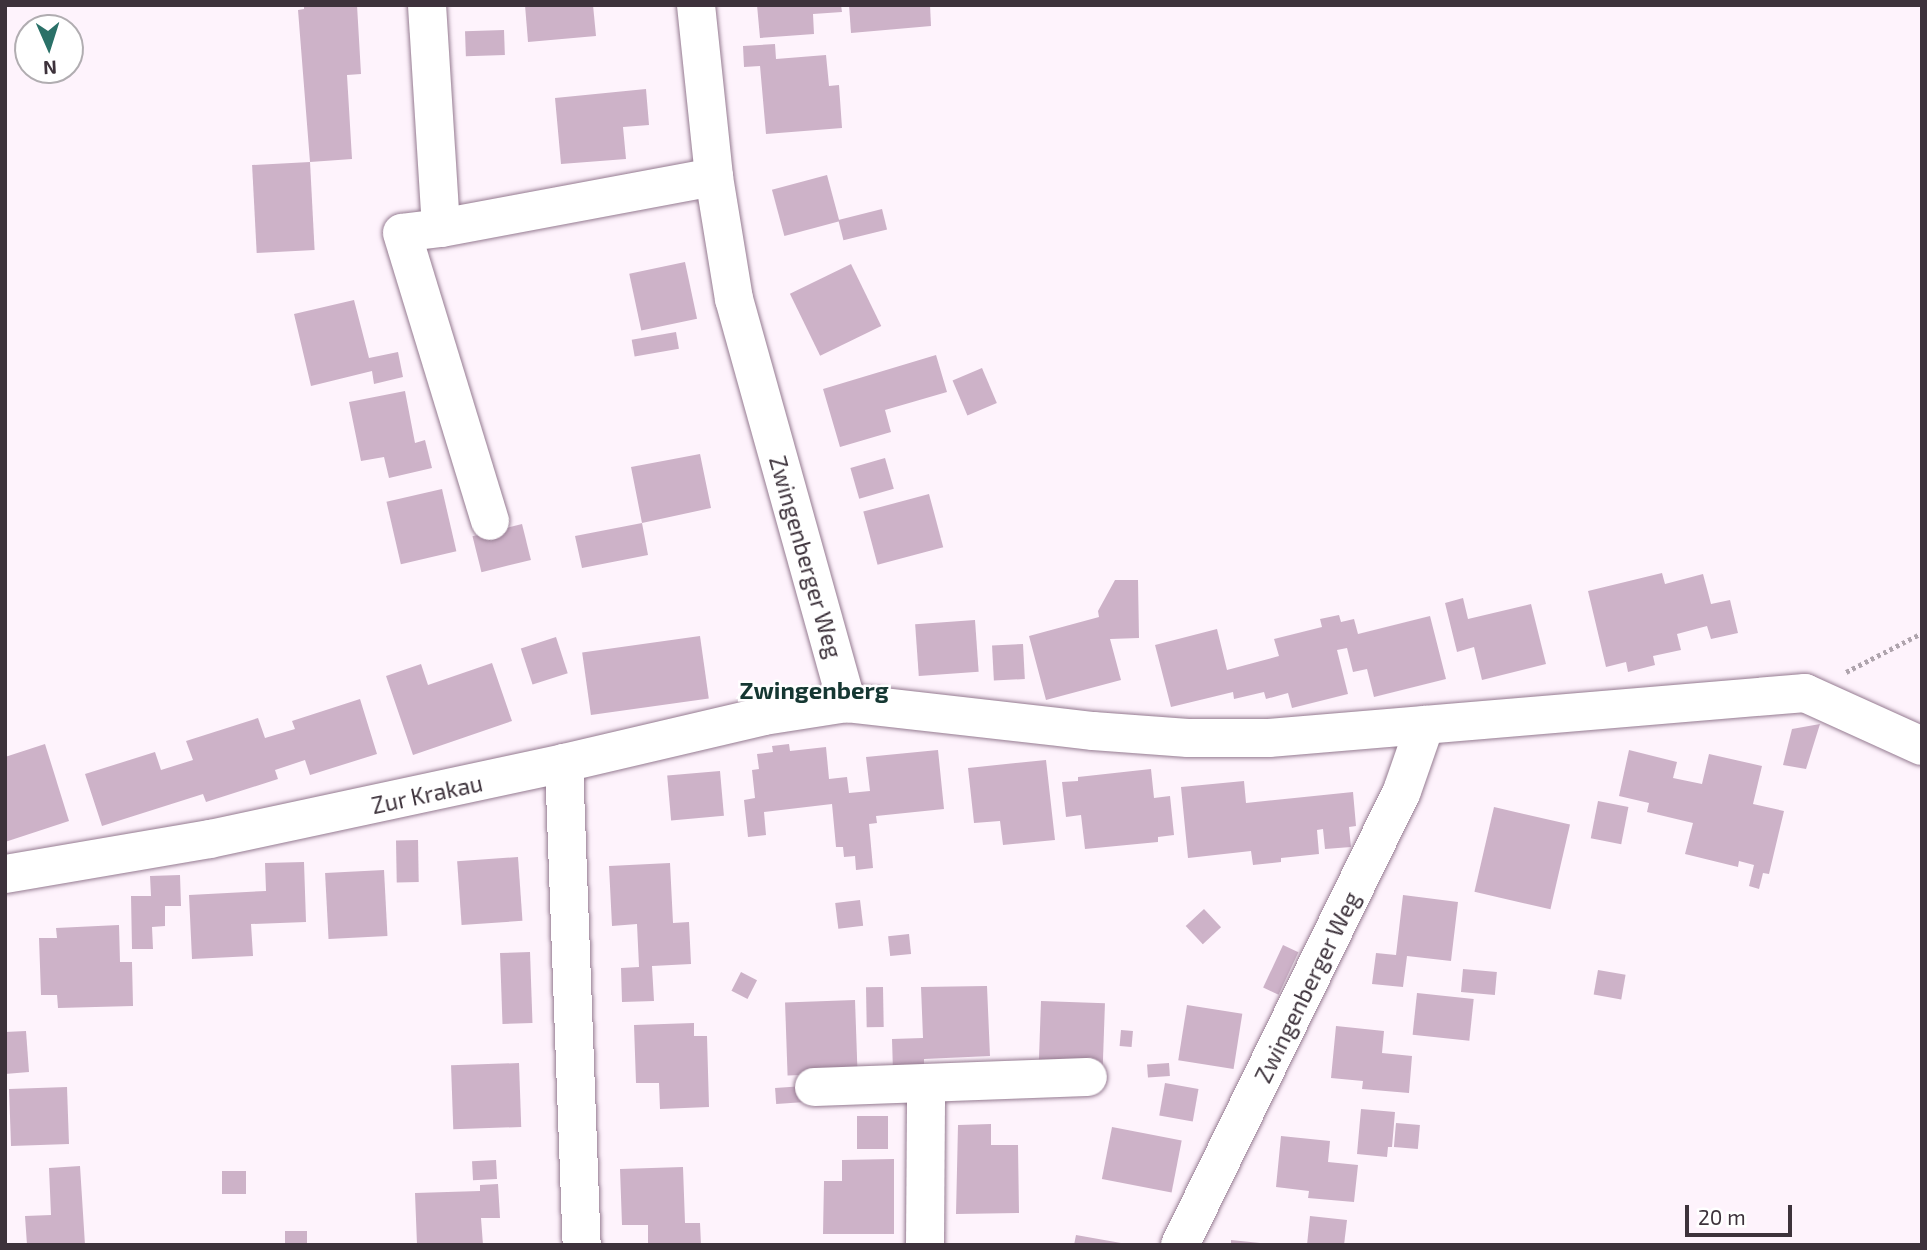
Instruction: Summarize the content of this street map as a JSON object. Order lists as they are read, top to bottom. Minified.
{"streets":{"street":["Zwingenberger Weg","Zur Krakau"]},"crossings":[["Zwingenberger Weg","Zur Krakau"]],"districts":["Zwingenberg"],"scale_bar":"20 m","north":"bottom"}
